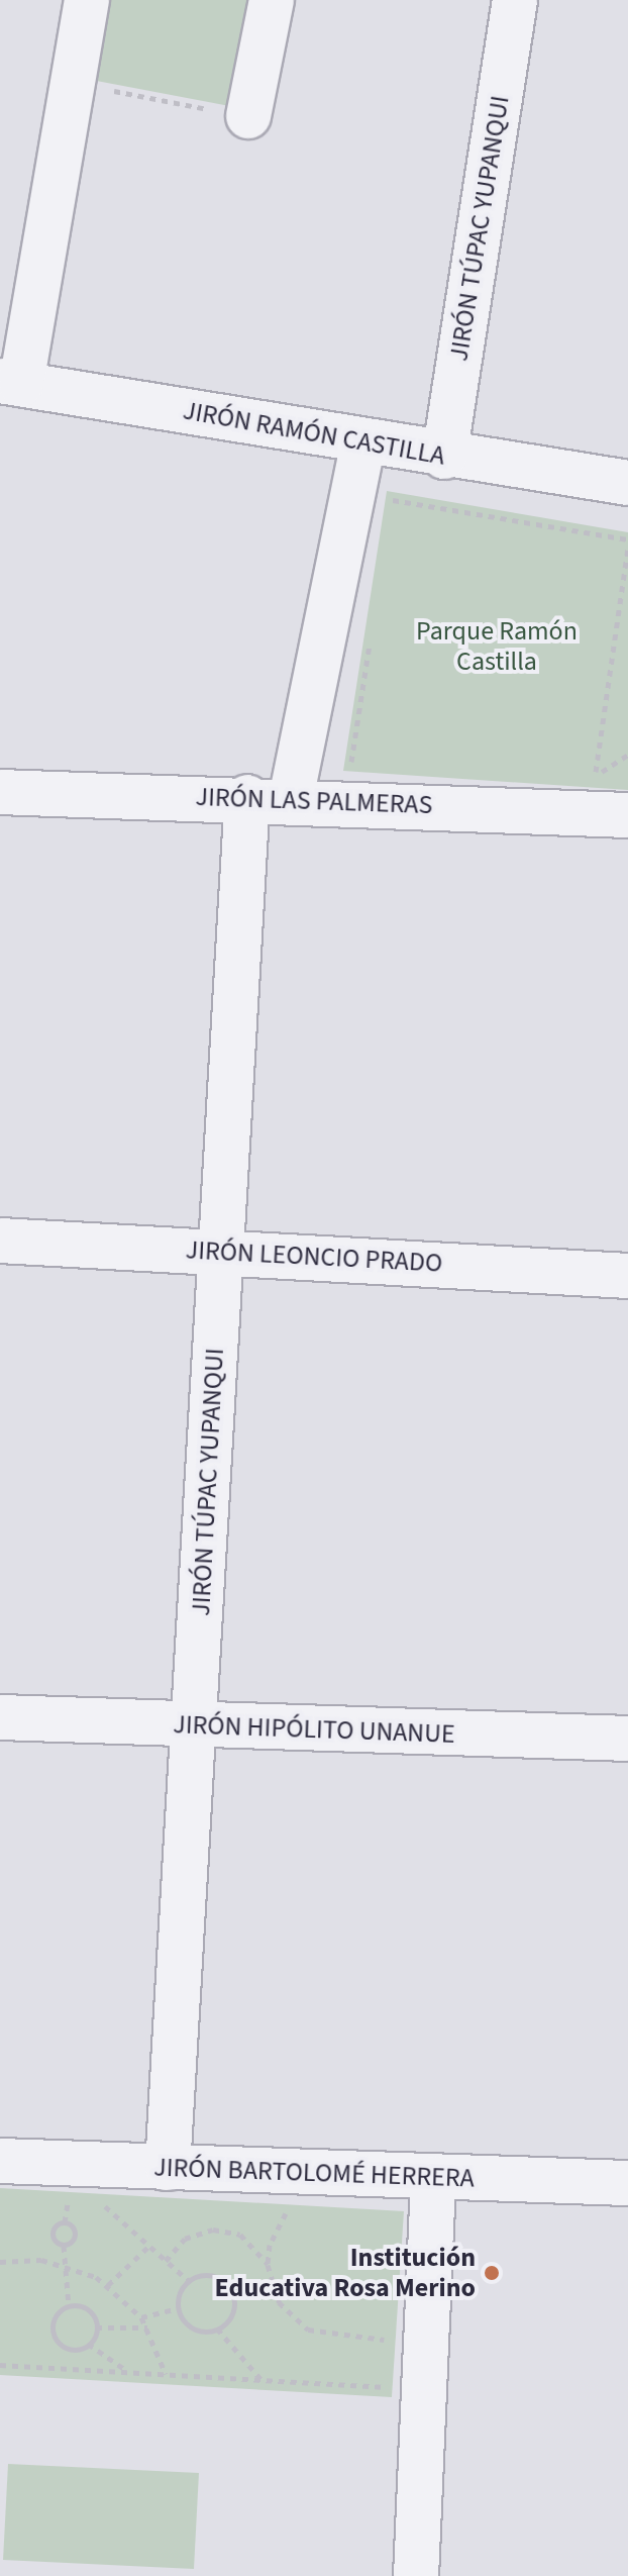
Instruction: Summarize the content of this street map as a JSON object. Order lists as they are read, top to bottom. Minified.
{"streets":{"street":["JIRÓN TÚPAC YUPANQUI","JIRÓN RAMÓN CASTILLA","JIRÓN LAS PALMERAS","JIRÓN LEONCIO PRADO","JIRÓN HIPÓLITO UNANUE","JIRÓN BARTOLOMÉ HERRERA"]},"crossings":[["JIRÓN TÚPAC YUPANQUI","JIRÓN RAMÓN CASTILLA"],["JIRÓN TÚPAC YUPANQUI","JIRÓN LAS PALMERAS"],["JIRÓN TÚPAC YUPANQUI","JIRÓN LEONCIO PRADO"],["JIRÓN TÚPAC YUPANQUI","JIRÓN HIPÓLITO UNANUE"],["JIRÓN TÚPAC YUPANQUI","JIRÓN BARTOLOMÉ HERRERA"]],"parks":["Parque Ramón Castilla"],"places":["Institución Educativa Rosa Merino"]}
